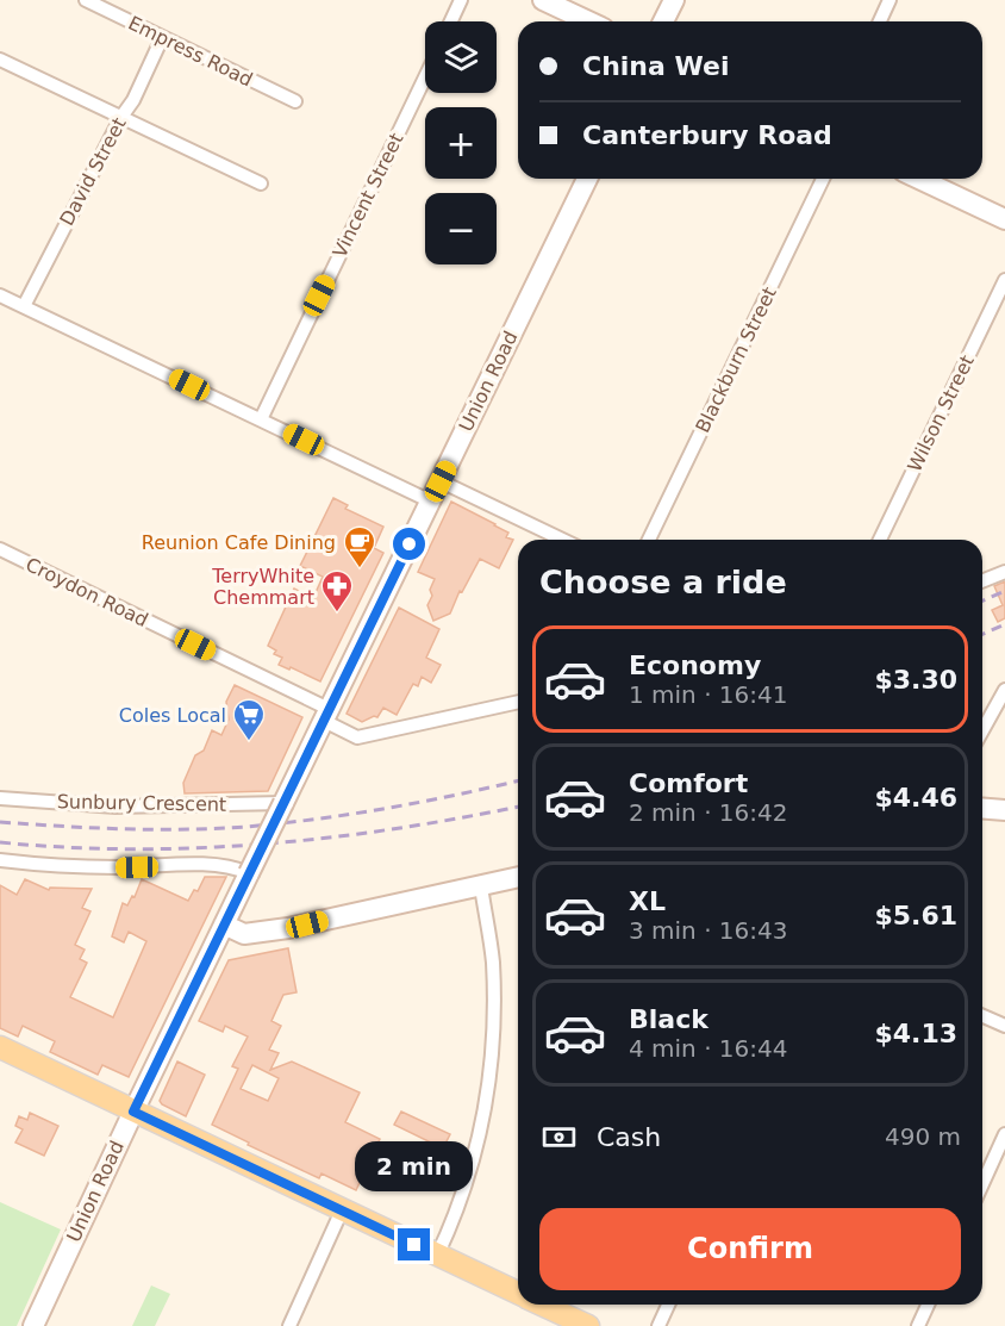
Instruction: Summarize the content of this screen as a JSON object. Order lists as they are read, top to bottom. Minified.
{"streets":{"main road":["Union Road"],"street":["Empress Road","David Street","Vincent Street","Blackburn Street","Wilson Street","Croydon Road","Sunbury Crescent"]},"crossings":[["Empress Road","David Street"],["Union Road","Croydon Road"],["Union Road","Sunbury Crescent"]],"places":{"cafe":["Reunion Cafe Dining"],"pharmacy":["TerryWhite Chemmart"],"supermarket":["Coles Local"]},"page":{"map_buttons":["+","−"],"banner":["China Wei","Canterbury Road"],"heading":"Choose a ride","list":[{"name":"Economy","note":"1 min · 16:41","value":"$3.30"},{"name":"Comfort","note":"2 min · 16:42","value":"$4.46"},{"name":"XL","note":"3 min · 16:43","value":"$5.61"},{"name":"Black","note":"4 min · 16:44","value":"$4.13"}],"pay":["Cash","490 m"],"bubble":"2 min","buttons":"Confirm"}}
